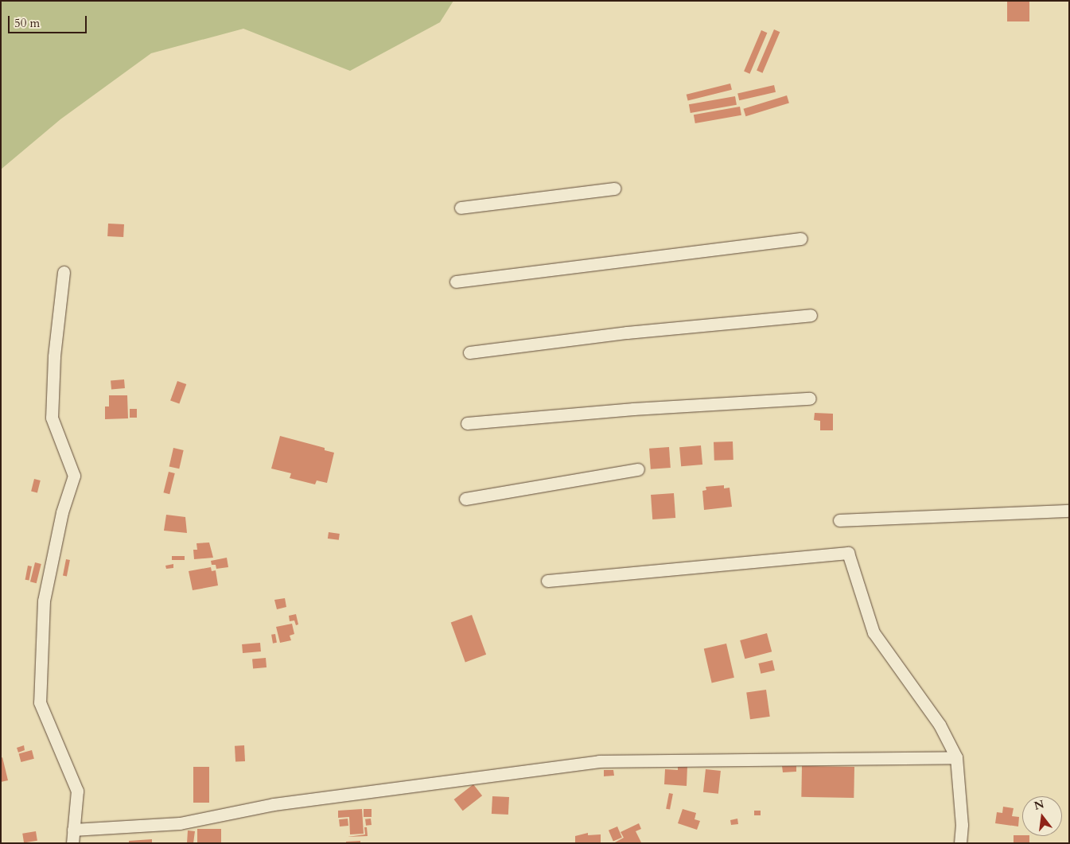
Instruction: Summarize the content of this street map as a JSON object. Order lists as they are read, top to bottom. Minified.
{"scale_bar":"50 m","north":"top"}
